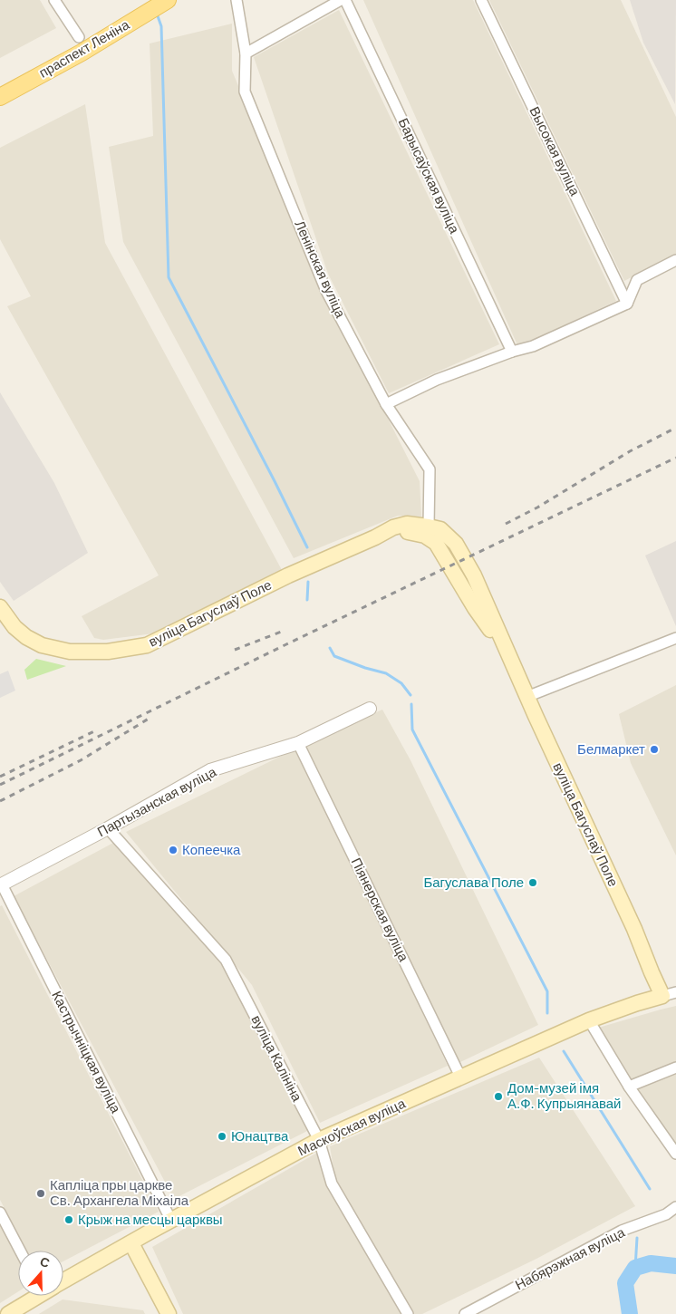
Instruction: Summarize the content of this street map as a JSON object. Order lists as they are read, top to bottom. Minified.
{"streets":{"main road":["праспект Леніна","вуліца Багуслаў Поле","Маскоўская вуліца"],"street":["Высокая вуліца","Барысаўская вуліца","Ленінская вуліца","Партызанская вуліца","Піянерская вуліца","Кастрычніцкая вуліца","вуліца Калініна","Набярэжная вуліца"]},"crossings":[["Ленінская вуліца","вуліца Багуслаў Поле"],["вуліца Багуслаў Поле","Маскоўская вуліца"],["Партызанская вуліца","Піянерская вуліца"],["Партызанская вуліца","Кастрычніцкая вуліца"],["Партызанская вуліца","вуліца Калініна"],["Піянерская вуліца","Маскоўская вуліца"],["Кастрычніцкая вуліца","Маскоўская вуліца"],["вуліца Калініна","Маскоўская вуліца"]],"places":["Белмаркет","Копеечка","Багуслава Поле","Дом-музей імя А.Ф. Купрыянавай","Юнацтва","Капліца пры царкве Св. Архангела Міхаіла","Крыж на месцы царквы"],"north":"top"}
